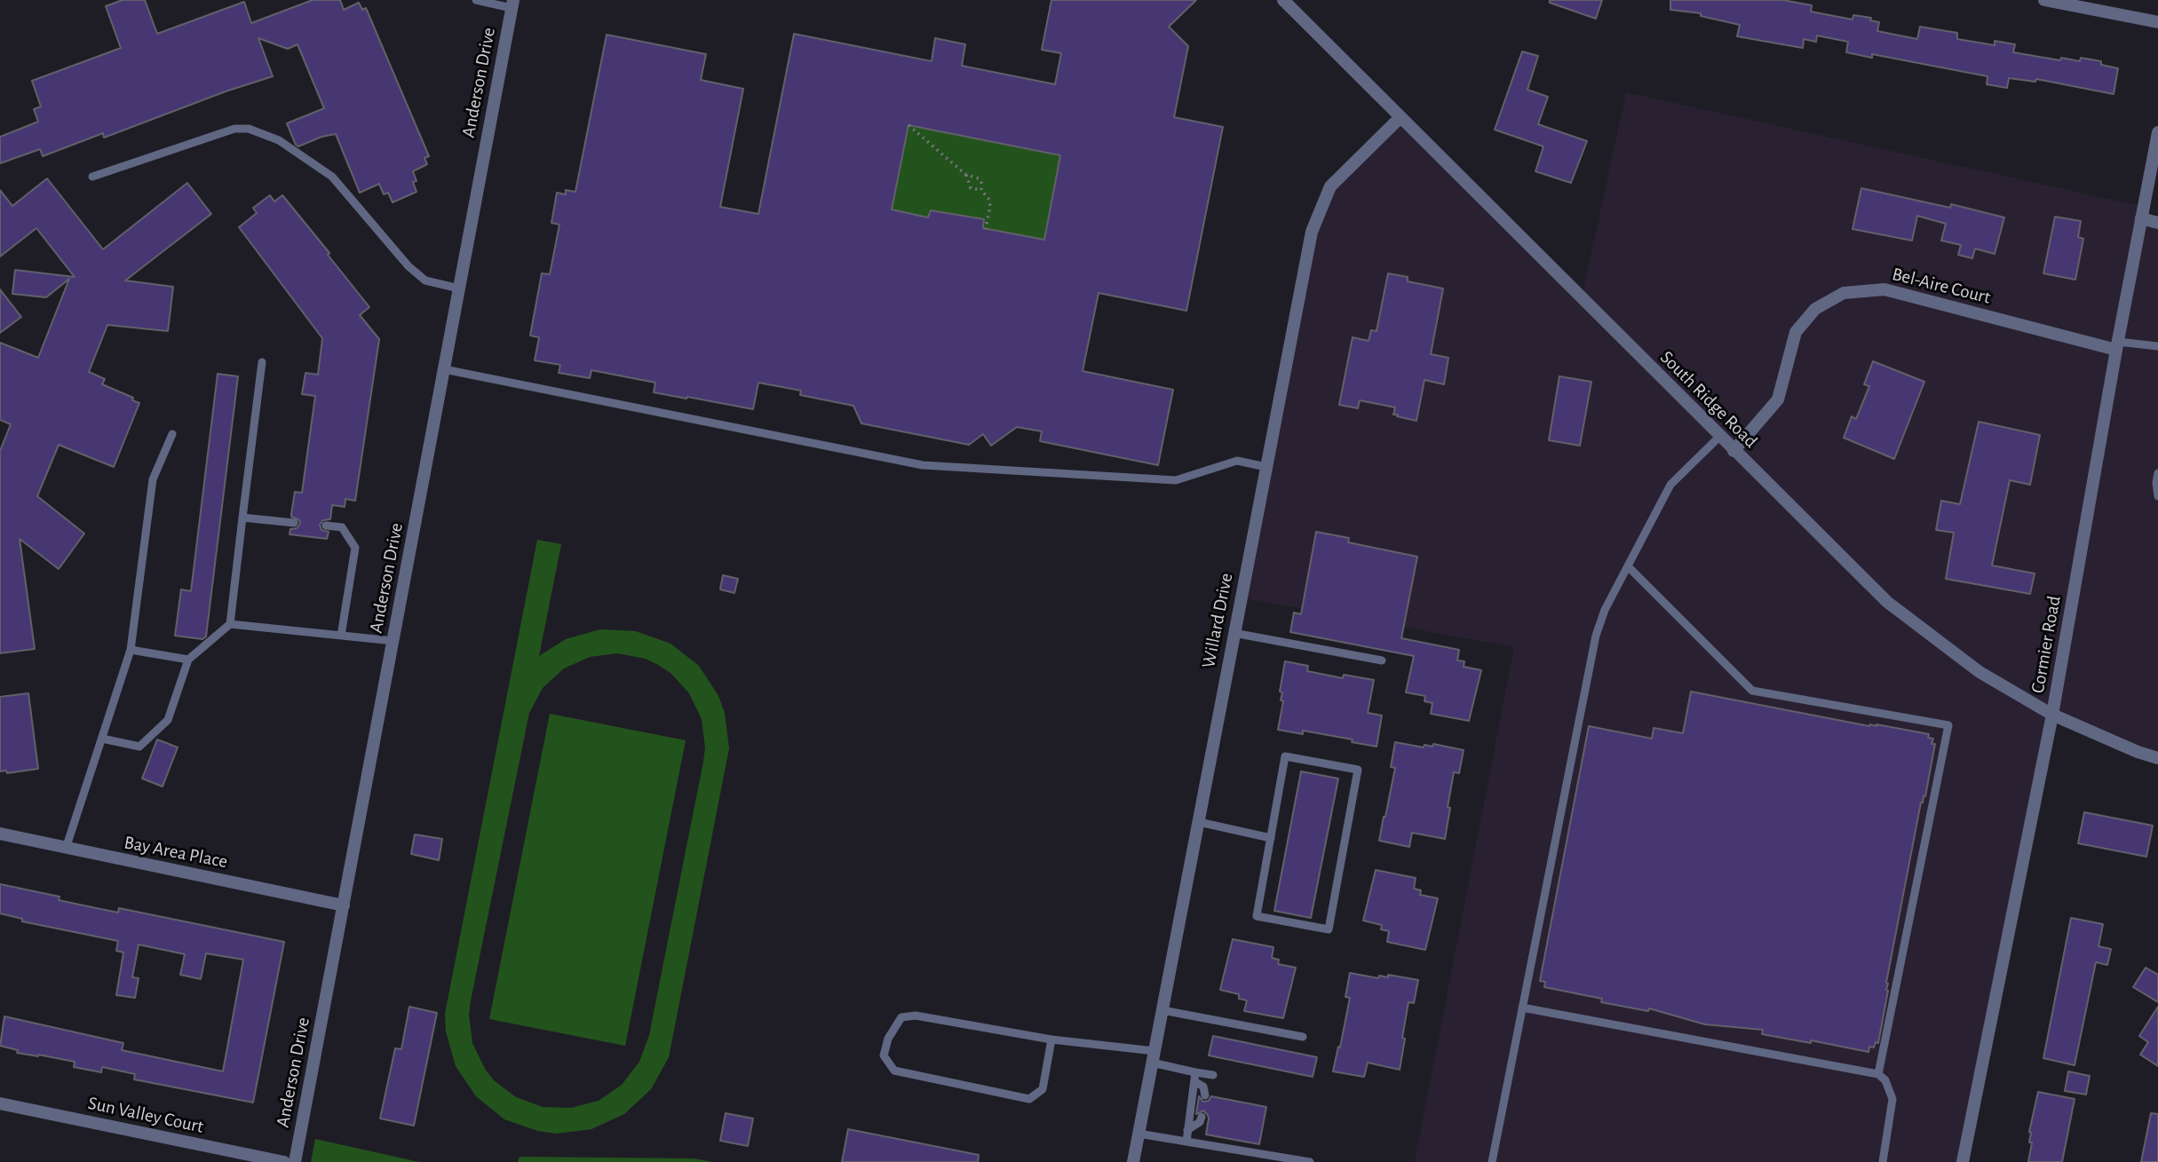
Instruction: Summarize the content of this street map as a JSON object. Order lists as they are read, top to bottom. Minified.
{"streets":{"street":["Anderson Drive","Bel-Aire Court","South Ridge Road","Willard Drive","Cormier Road","Bay Area Place","Sun Valley Court"]},"crossings":[["Anderson Drive","Bay Area Place"],["Bel-Aire Court","South Ridge Road"],["Bel-Aire Court","Cormier Road"],["South Ridge Road","Willard Drive"],["South Ridge Road","Cormier Road"]]}
